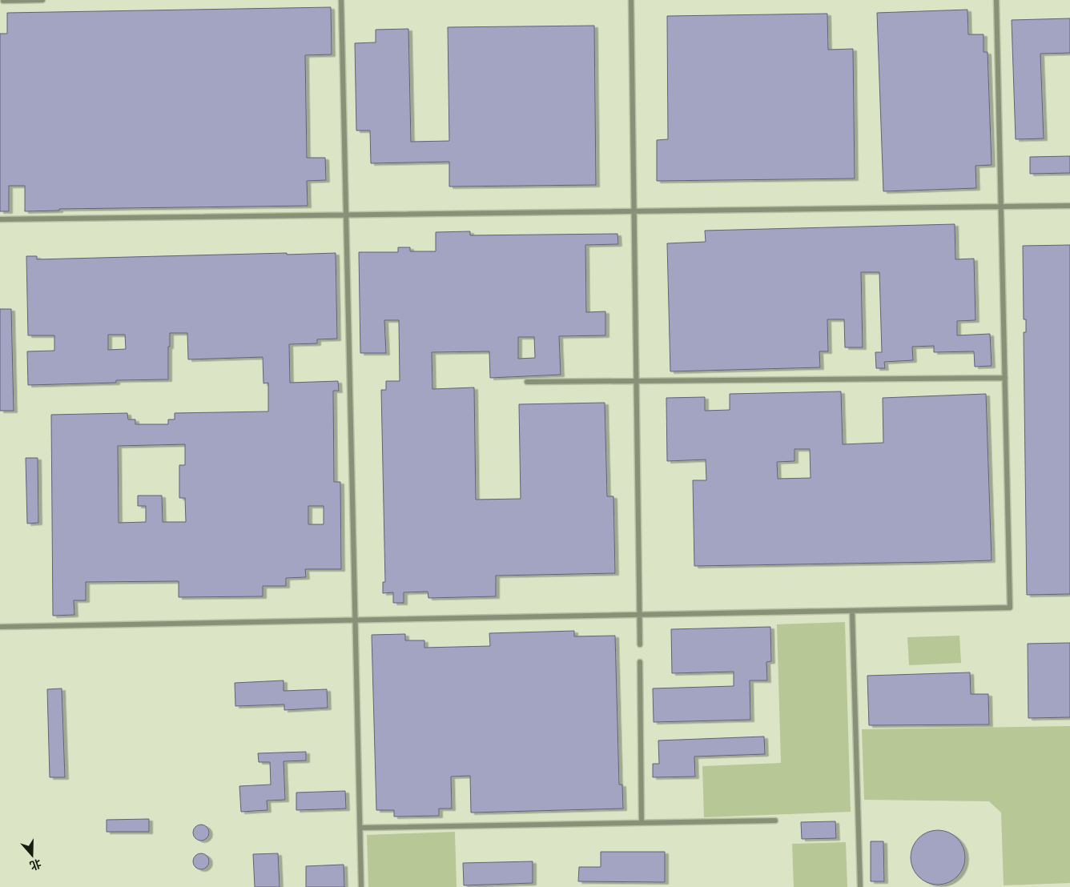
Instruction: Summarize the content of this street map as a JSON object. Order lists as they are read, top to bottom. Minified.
{"north":"bottom"}
